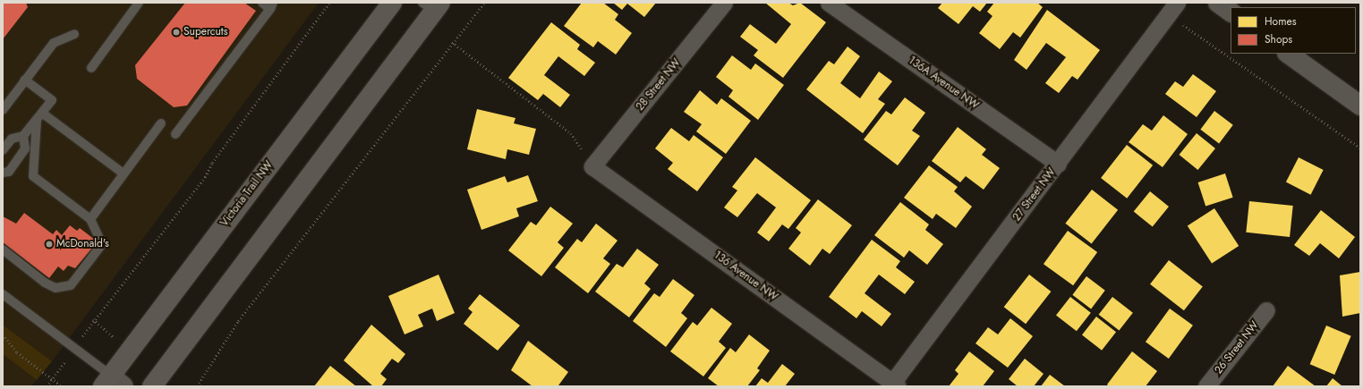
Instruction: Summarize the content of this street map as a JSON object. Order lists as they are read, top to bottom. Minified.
{"streets":{"main road":["Victoria Trail NW"],"street":["136A Avenue NW","28 Street NW","27 Street NW","136 Avenue NW","26 Street NW"]},"crossings":[["136A Avenue NW","27 Street NW"],["28 Street NW","136 Avenue NW"],["27 Street NW","136 Avenue NW"]],"places":["Supercuts","McDonald's"],"legend":["Homes","Shops"]}
